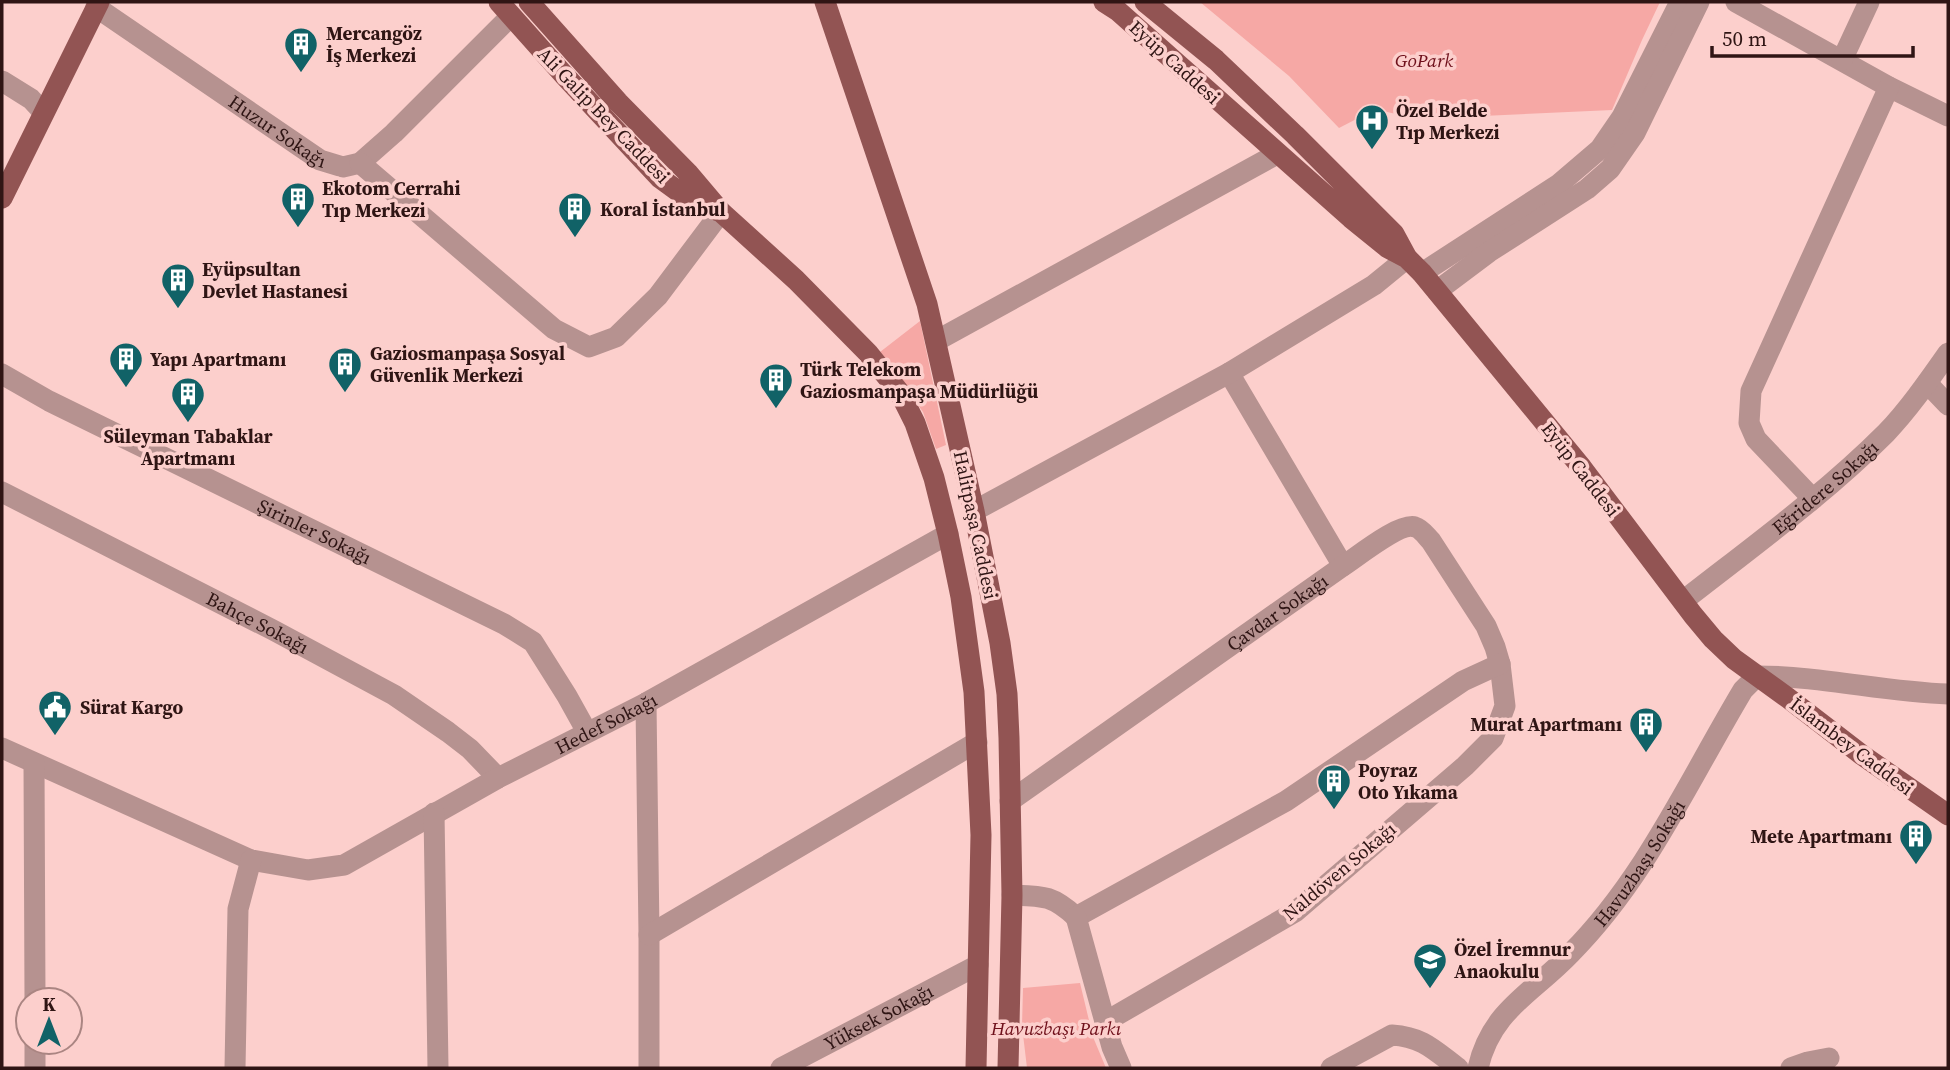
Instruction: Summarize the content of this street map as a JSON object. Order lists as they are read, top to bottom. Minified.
{"streets":{"main road":["Eyüp Caddesi","Ali Galip Bey Caddesi","Halitpaşa Caddesi","İslambey Caddesi"],"street":["Huzur Sokağı","Eğridere Sokağı","Şirinler Sokağı","Çavdar Sokağı","Bahçe Sokağı","Hedef Sokağı","Havuzbaşı Sokağı","Naldöven Sokağı","Yüksek Sokağı"]},"crossings":[["Eyüp Caddesi","Eğridere Sokağı"],["Eyüp Caddesi","İslambey Caddesi"],["Eyüp Caddesi","Havuzbaşı Sokağı"],["Ali Galip Bey Caddesi","Halitpaşa Caddesi"],["Halitpaşa Caddesi","Çavdar Sokağı"],["Halitpaşa Caddesi","Hedef Sokağı"],["Halitpaşa Caddesi","Yüksek Sokağı"],["Şirinler Sokağı","Hedef Sokağı"],["Çavdar Sokağı","Naldöven Sokağı"],["Bahçe Sokağı","Hedef Sokağı"],["İslambey Caddesi","Havuzbaşı Sokağı"]],"parks":["GoPark","Havuzbaşı Parkı"],"places":{"building":["Mercangöz İş Merkezi","Ekotom Cerrahi Tıp Merkezi","Koral İstanbul","Eyüpsultan Devlet Hastanesi","Yapı Apartmanı","Gaziosmanpaşa Sosyal Güvenlik Merkezi","Türk Telekom Gaziosmanpaşa Müdürlüğü","Süleyman Tabaklar Apartmanı","Murat Apartmanı","Poyraz Oto Yıkama","Mete Apartmanı"],"hospital":["Özel Belde Tıp Merkezi"],"public building":["Sürat Kargo"],"school or university":["Özel İremnur Anaokulu"]},"scale_bar":"50 m","north":"top"}
